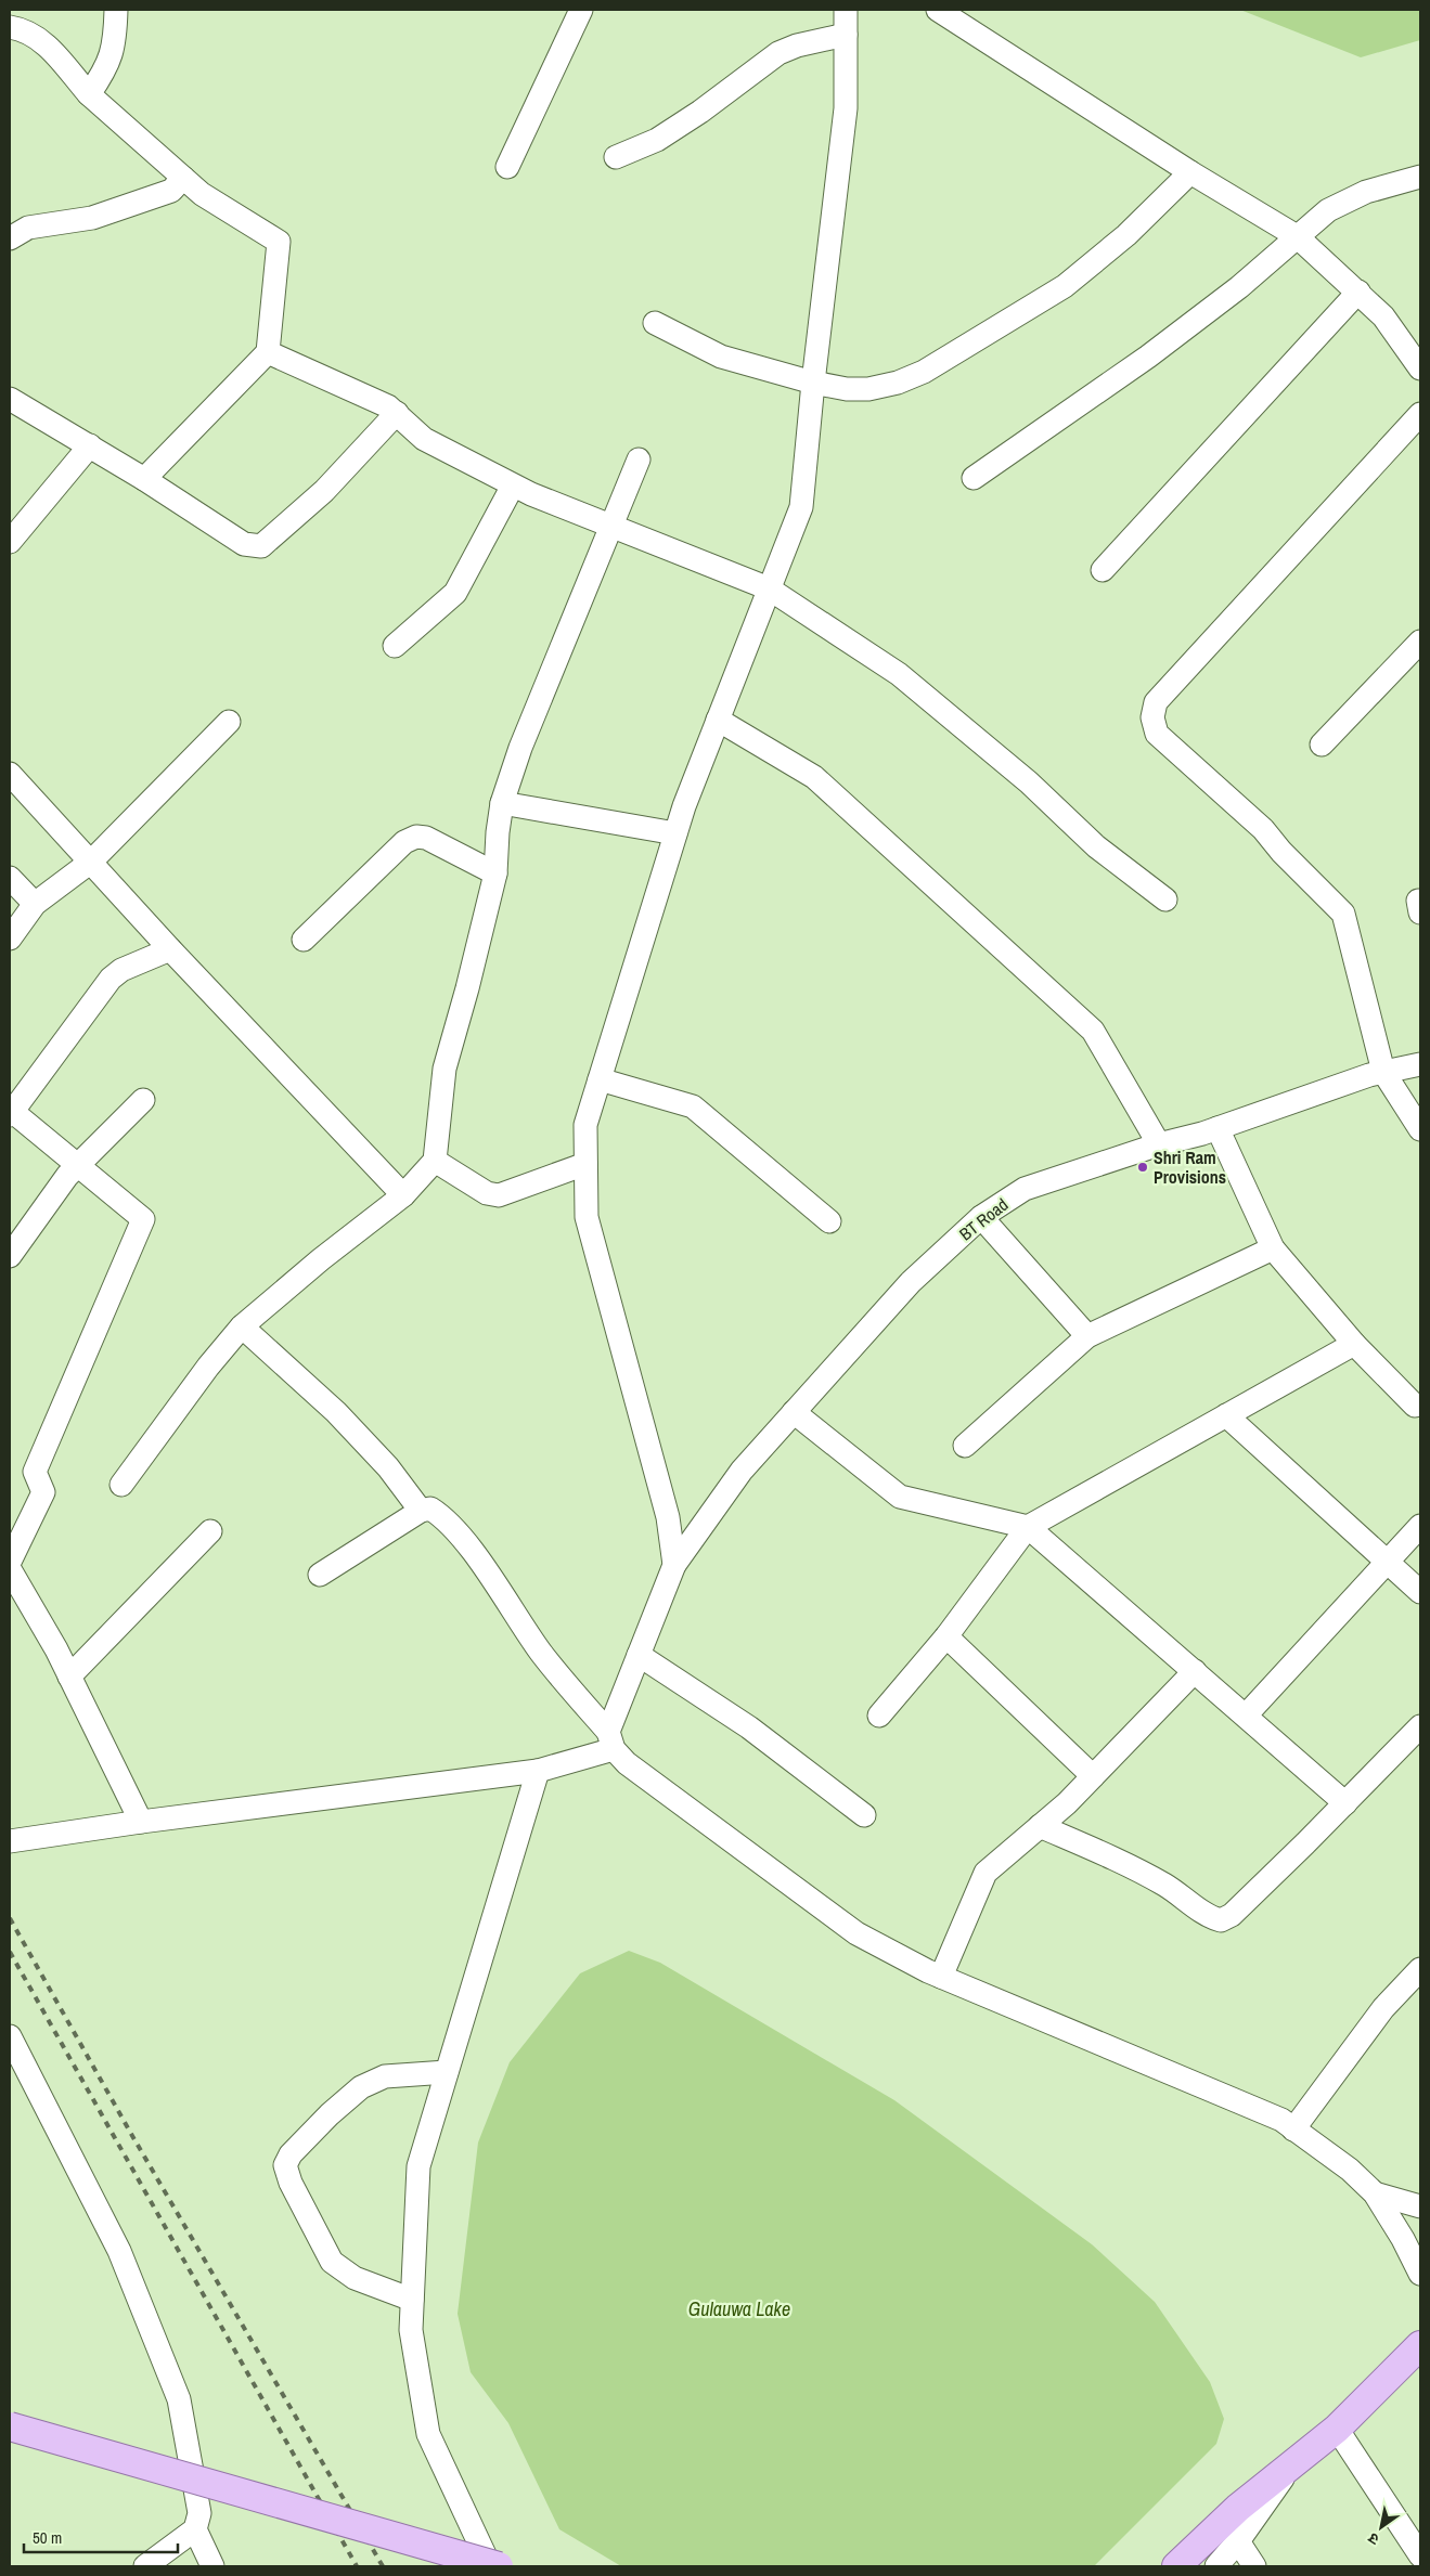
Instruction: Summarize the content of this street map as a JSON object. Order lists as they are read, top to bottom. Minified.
{"streets":{"street":["BT Road"]},"water":["Gulauwa Lake"],"places":["Shri Ram Provisions"],"scale_bar":"50 m","north":"bottom left"}
